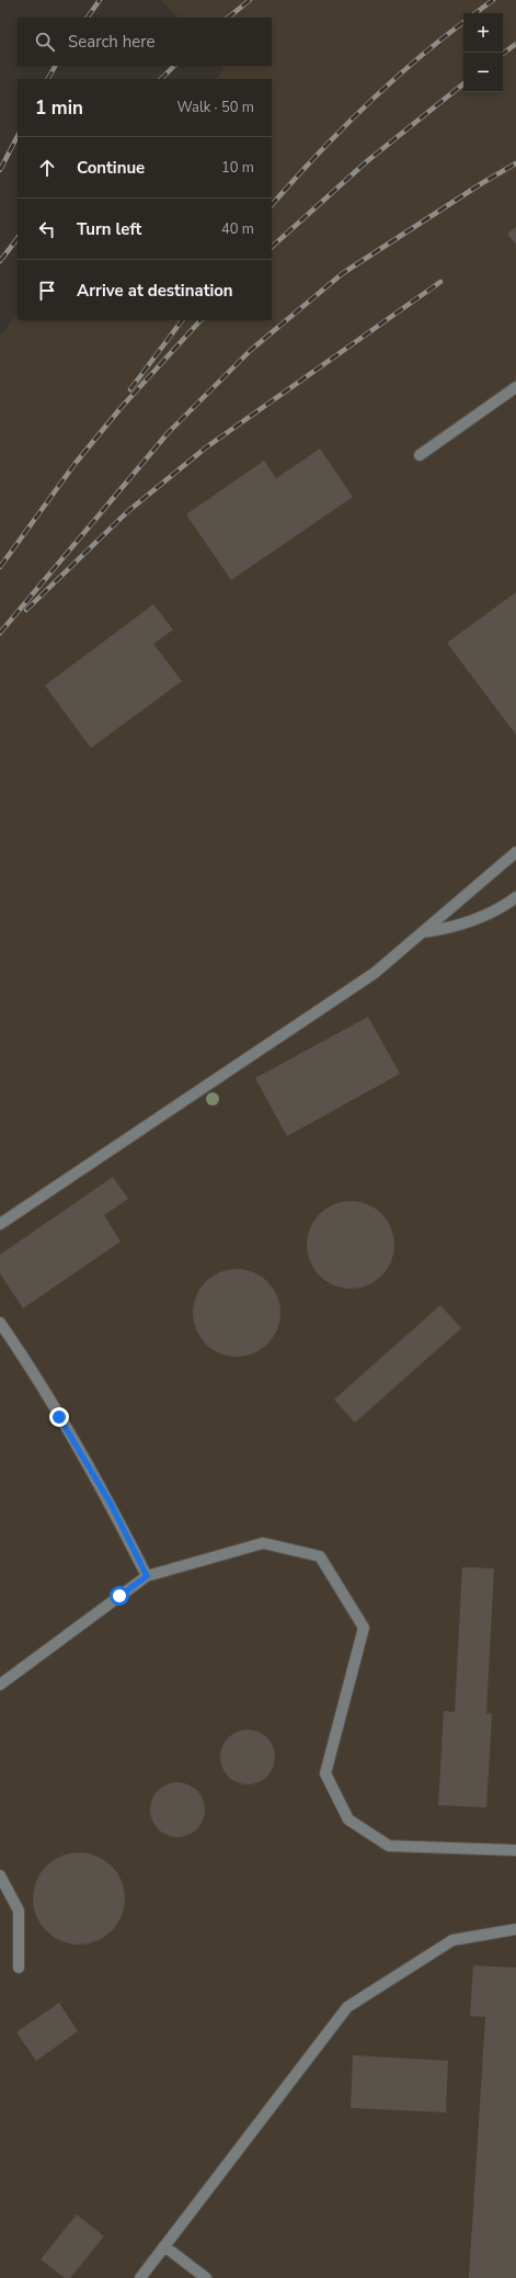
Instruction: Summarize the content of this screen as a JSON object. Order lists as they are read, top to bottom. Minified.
{"page":{"map_buttons":["+","−"],"search":"Search here","heading":["1 min","Walk · 50 m"],"list":[["Continue","10 m"],["Turn left","40 m"],"Arrive at destination"]}}
